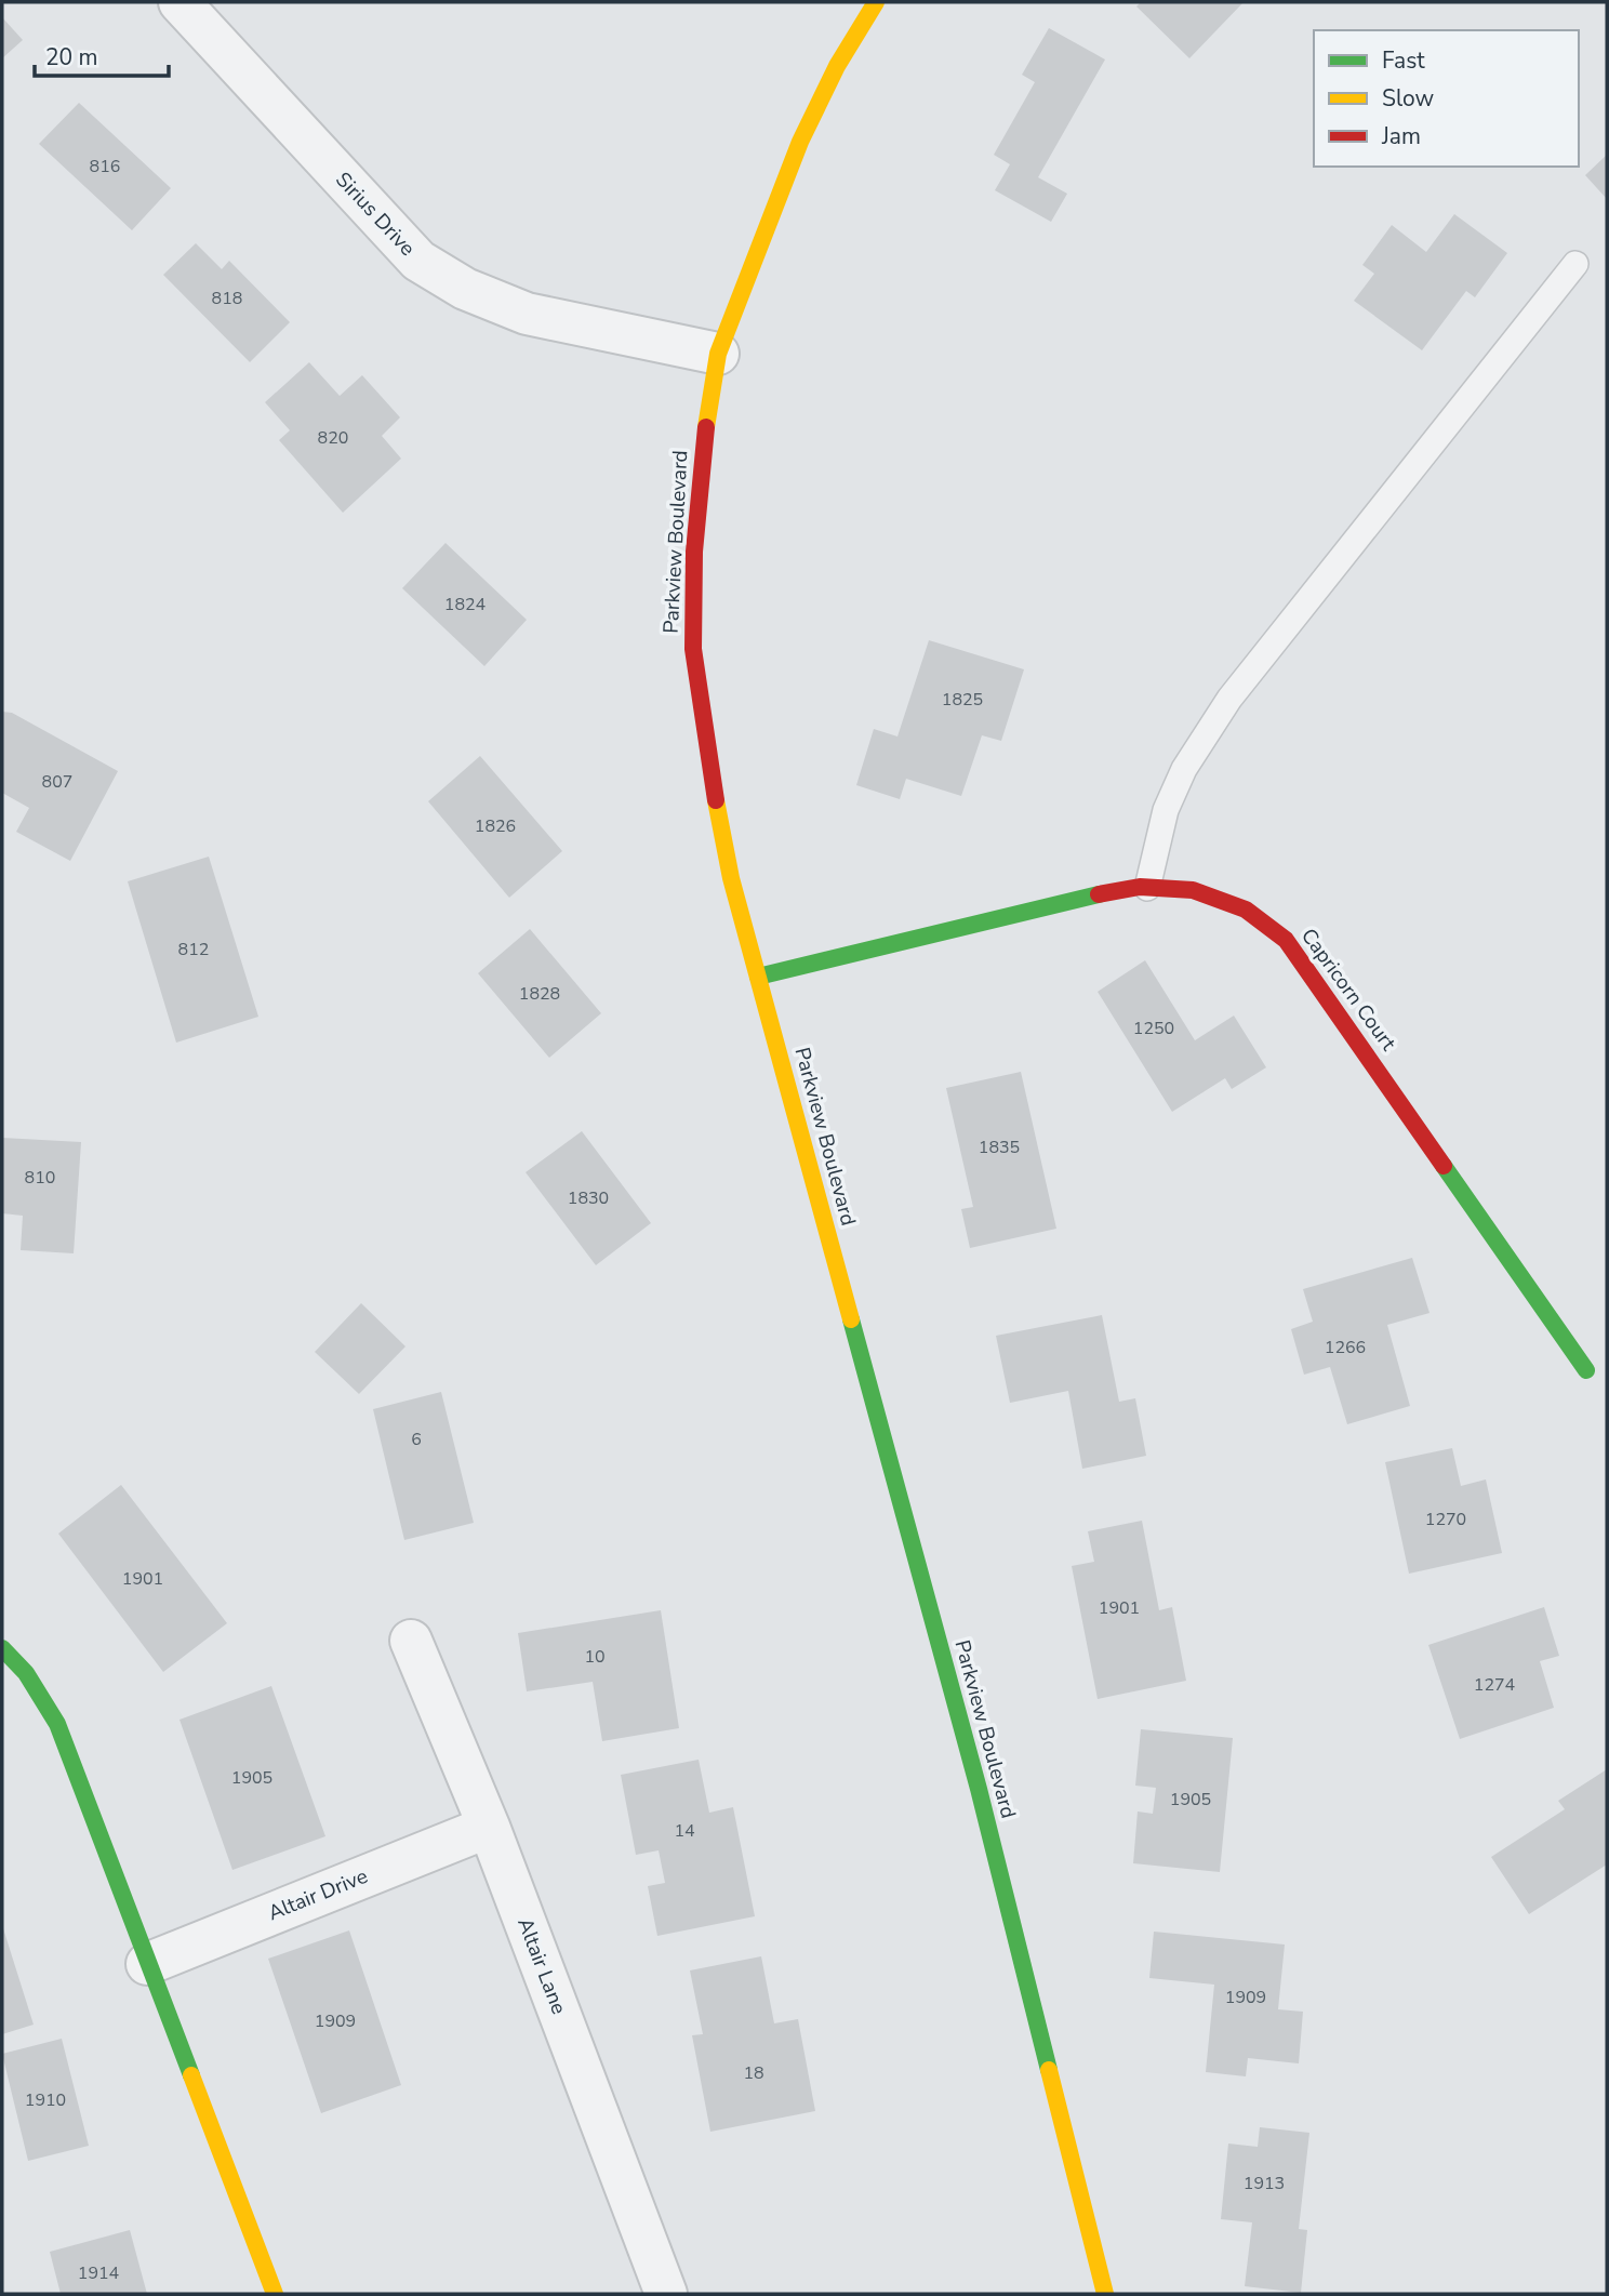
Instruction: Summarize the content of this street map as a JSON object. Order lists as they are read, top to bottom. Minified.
{"streets":{"street":["Sirius Drive","Parkview Boulevard","Capricorn Court","Altair Drive","Altair Lane"]},"crossings":[["Sirius Drive","Parkview Boulevard"],["Parkview Boulevard","Capricorn Court"],["Altair Drive","Altair Lane"]],"house_numbers":["816","818","820","1824","1825","807","1826","812","1828","1250","1835","810","1830","1266","6","1270","1901","1901","10","1274","1905","1905","14","1909","1909","18","1910","1913","1914"],"legend":["Fast","Slow","Jam"],"scale_bar":"20 m"}
